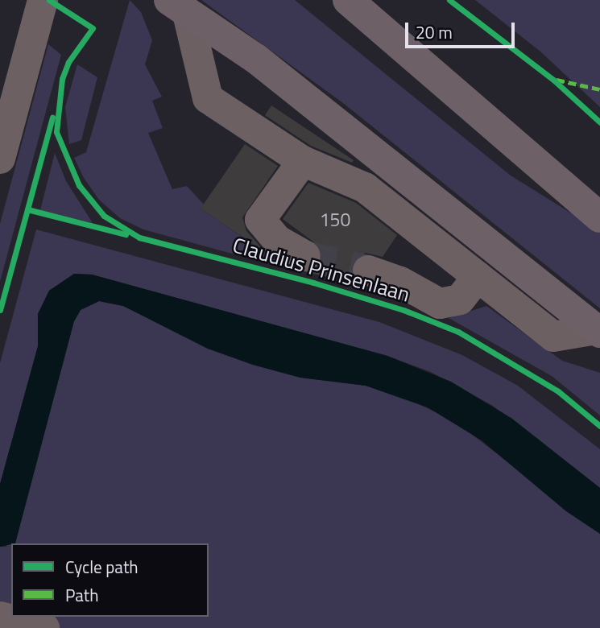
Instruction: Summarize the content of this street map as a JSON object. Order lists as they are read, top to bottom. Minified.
{"streets":{"street":["Claudius Prinsenlaan"]},"house_numbers":["150"],"legend":["Cycle path","Path"],"scale_bar":"20 m"}
